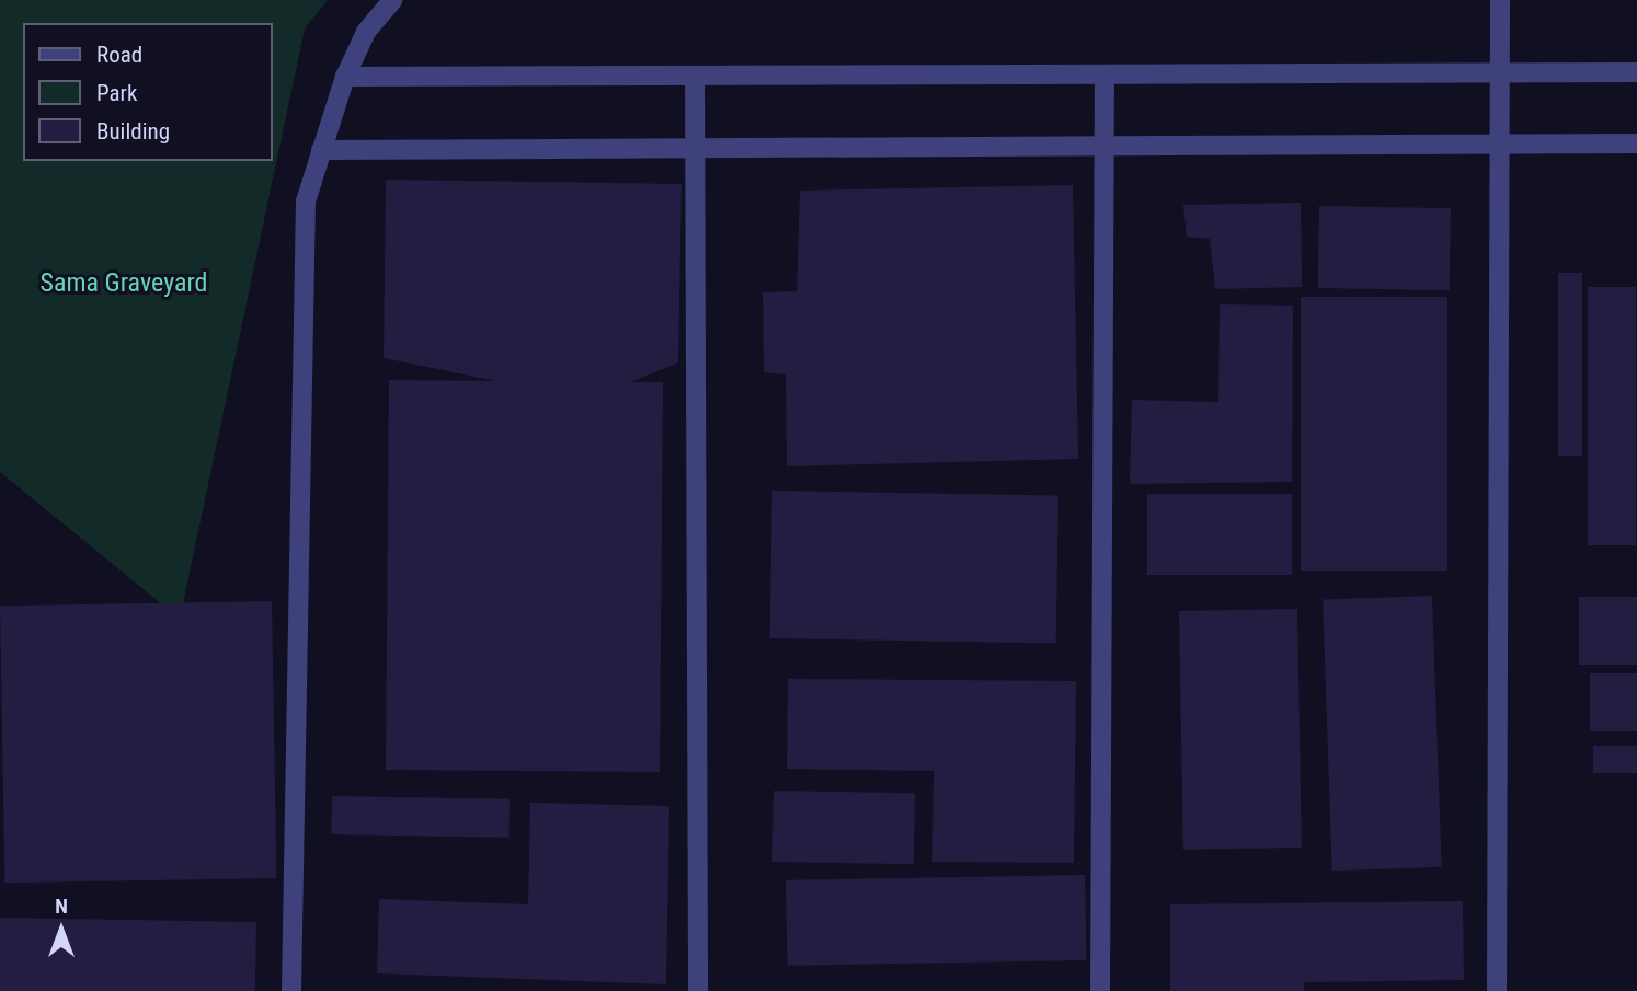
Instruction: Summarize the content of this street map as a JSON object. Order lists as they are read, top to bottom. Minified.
{"parks":["Sama Graveyard"],"legend":["Road","Park","Building"],"north":"top"}
